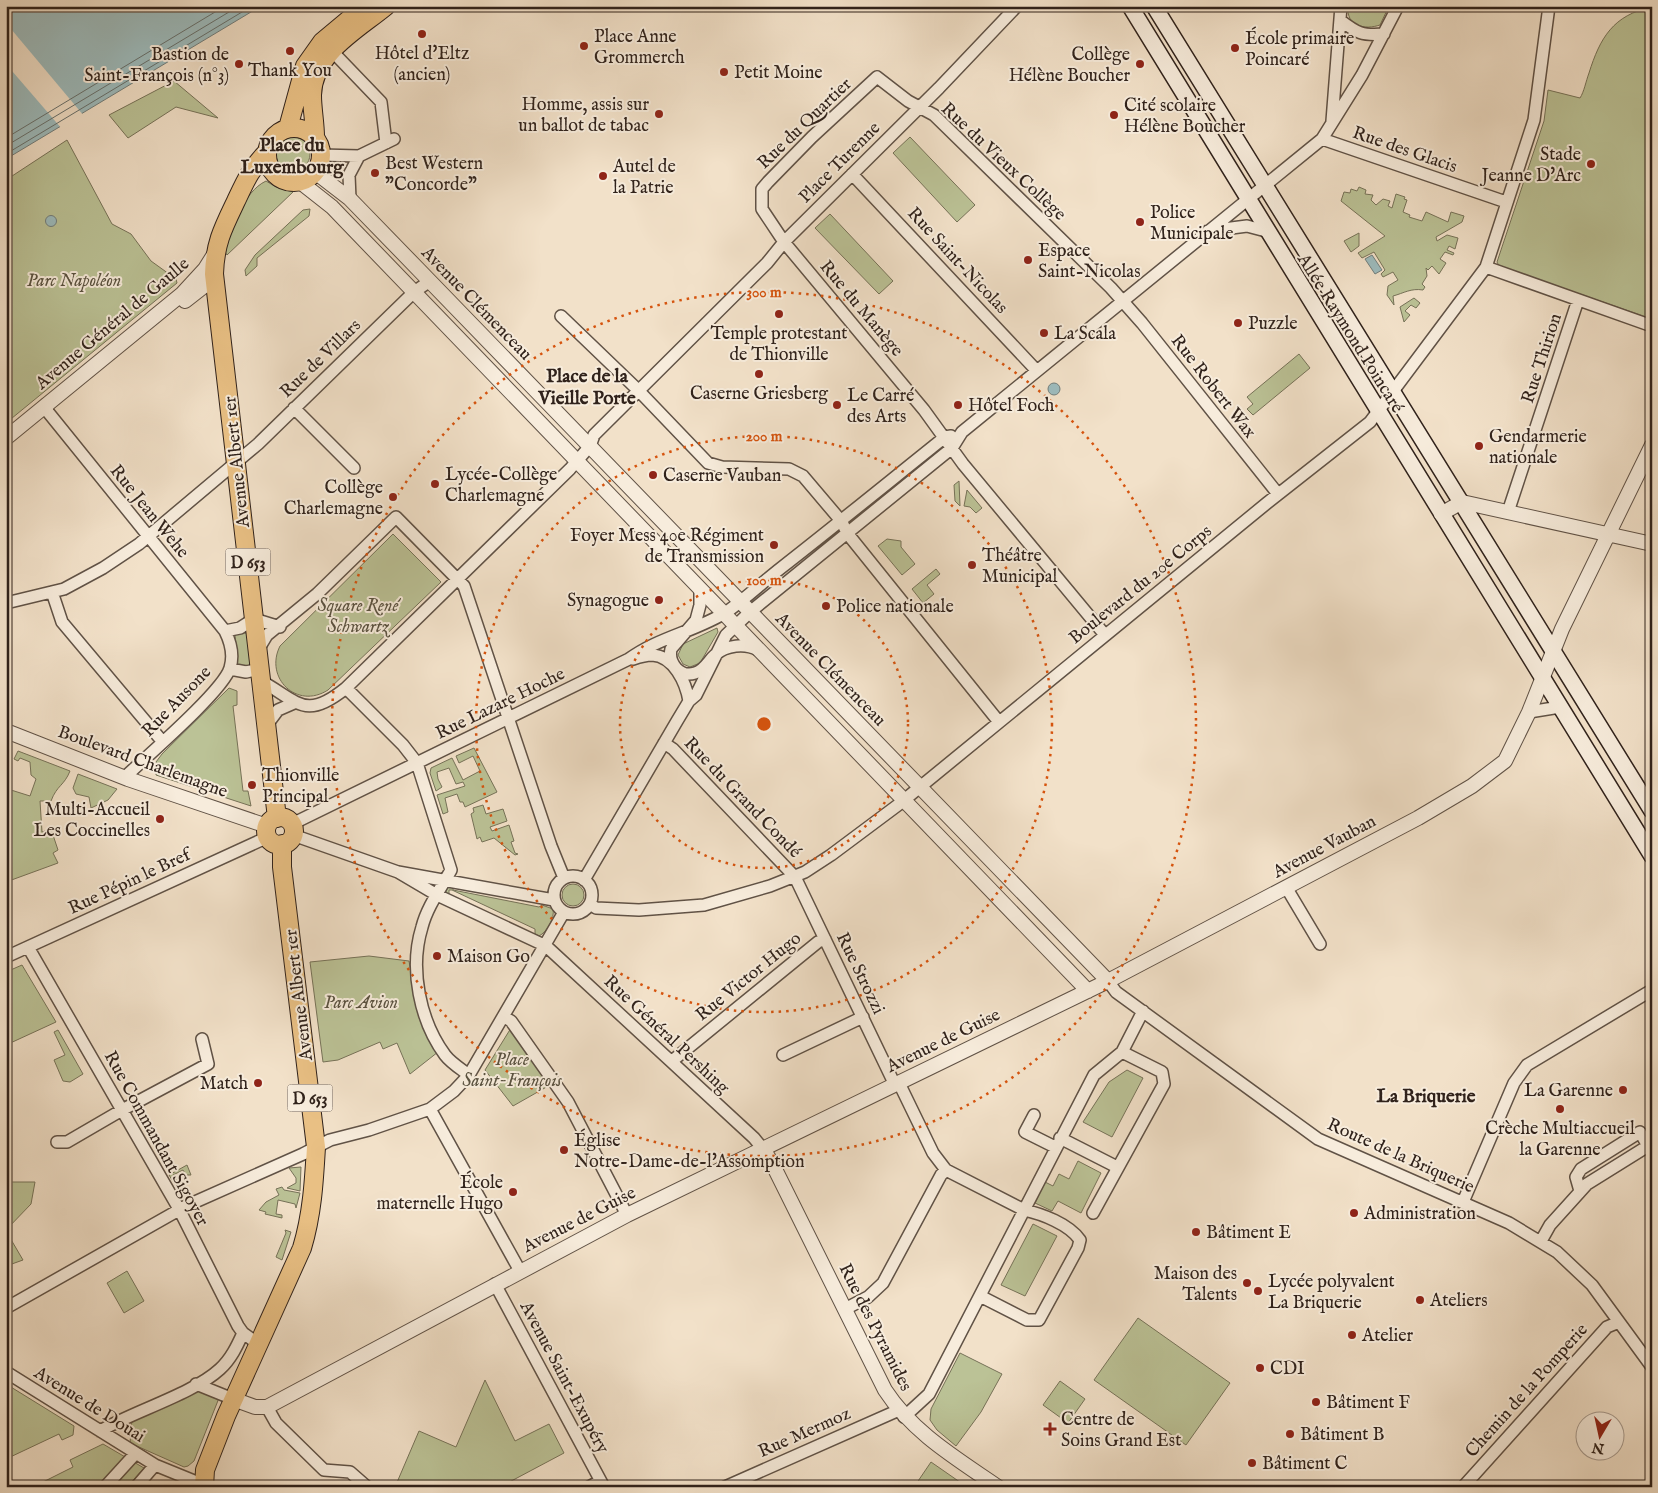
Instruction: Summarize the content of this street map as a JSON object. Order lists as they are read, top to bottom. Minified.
{"streets":{"main road":["Allée Raymond Poincaré","Avenue Albert 1er","D 653"],"street":["Rue du Quartier","Rue des Glacis","Rue du Vieux Collège","Place Turenne","Rue Saint-Nicolas","Avenue Clémenceau","Rue du Manège","Avenue Général de Gaulle","Rue de Villars","Rue Thirion","Rue Robert Wax","Rue Jean Wehe","Boulevard du 20e Corps","Rue Ausone","Rue Lazare Hoche","Boulevard Charlemagne","Rue du Grand Condé","Avenue Vauban","Rue Pépin le Bref","Rue Strozzi","Rue Victor Hugo","Rue Général Pershing","Avenue de Guise","Rue Commandant Sigoyer","Route de la Briquerie","Rue des Pyramides","Avenue Saint-Exupéry","Chemin de la Pomperie","Avenue de Douai","Rue Mermoz"]},"crossings":[["Rue du Quartier","Rue du Vieux Collège"],["Rue du Quartier","Rue du Manège"],["Rue des Glacis","Boulevard du 20e Corps"],["Rue du Vieux Collège","Place Turenne"],["Rue du Vieux Collège","Rue Robert Wax"],["Place Turenne","Rue Saint-Nicolas"],["Place Turenne","Avenue Clémenceau"],["Place Turenne","Rue du Manège"],["Avenue Clémenceau","Rue de Villars"],["Avenue Clémenceau","Avenue Albert 1er"],["Avenue Clémenceau","Boulevard du 20e Corps"],["Avenue Clémenceau","Rue Lazare Hoche"],["Avenue Clémenceau","Avenue Vauban"],["Avenue Clémenceau","Avenue de Guise"],["Avenue Clémenceau","Route de la Briquerie"],["Rue du Manège","Boulevard du 20e Corps"],["Rue du Manège","Rue Lazare Hoche"],["Avenue Général de Gaulle","Avenue Albert 1er"],["Avenue Général de Gaulle","Rue Jean Wehe"],["Allée Raymond Poincaré","Boulevard du 20e Corps"],["Allée Raymond Poincaré","Avenue Vauban"],["Rue de Villars","Avenue Albert 1er"],["Rue de Villars","Rue Jean Wehe"],["Rue Robert Wax","Boulevard du 20e Corps"],["Avenue Albert 1er","D 653"],["Avenue Albert 1er","Rue Ausone"],["Avenue Albert 1er","Rue Lazare Hoche"],["Avenue Albert 1er","Boulevard Charlemagne"],["Avenue Albert 1er","Rue Pépin le Bref"],["Avenue Albert 1er","Rue Commandant Sigoyer"],["Rue Jean Wehe","Rue Ausone"],["D 653","Avenue de Douai"],["Boulevard du 20e Corps","Rue du Grand Condé"],["Boulevard du 20e Corps","Rue Strozzi"],["Rue Ausone","Boulevard Charlemagne"],["Rue Lazare Hoche","Boulevard Charlemagne"],["Rue Lazare Hoche","Rue Pépin le Bref"],["Boulevard Charlemagne","Rue Pépin le Bref"],["Rue du Grand Condé","Rue Strozzi"],["Avenue Vauban","Avenue de Guise"],["Avenue Vauban","Route de la Briquerie"],["Rue Pépin le Bref","Rue Commandant Sigoyer"],["Rue Strozzi","Rue Victor Hugo"],["Rue Strozzi","Avenue de Guise"],["Rue Victor Hugo","Rue Général Pershing"],["Rue Général Pershing","Avenue de Guise"],["Rue Général Pershing","Rue des Pyramides"],["Avenue de Guise","Route de la Briquerie"],["Avenue de Guise","Rue des Pyramides"],["Avenue de Guise","Avenue Saint-Exupéry"],["Route de la Briquerie","Chemin de la Pomperie"],["Rue des Pyramides","Rue Mermoz"]],"districts":["Place du Luxembourg","Place de la Vieille Porte","La Briquerie"],"parks":["Parc Napoléon","Square René Schwartz","Parc Avion","Place Saint-François"],"places":{"other":["Hôtel d'Eltz (ancien)","Place Anne Grommerch","École primaire Poincaré","Thank You","Bastion de Saint-François (n°3)","Collège Hélène Boucher","Petit Moine","Homme, assis sur un ballot de tabac","Cité scolaire Hélène Boucher","Stade Jeanne D'Arc","Best Western \"Concorde\"","Autel de la Patrie","Police Municipale","Espace Saint-Nicolas","Temple protestant de Thionville","Puzzle","La Scala","Caserne Griesberg","Le Carré des Arts","Hôtel Foch","Gendarmerie nationale","Caserne Vauban","Lycée-Collège Charlemagne","Collège Charlemagne","Foyer Mess 40e Régiment de Transmission","Théâtre Municipal","Synagogue","Police nationale","Thionville Principal","Multi-Accueil Les Coccinelles","Maison Go","Match","La Garenne","Crèche Multiaccueil la Garenne","Église Notre-Dame-de-l'Assomption","École maternelle Hugo","Administration","Bâtiment E","Maison des Talents","Lycée polyvalent La Briquerie","Ateliers","Atelier","CDI","Bâtiment F","Bâtiment B","Bâtiment C"],"health":["Centre de Soins Grand Est"]},"north":"bottom","rings":["300 m","200 m","100 m"]}
